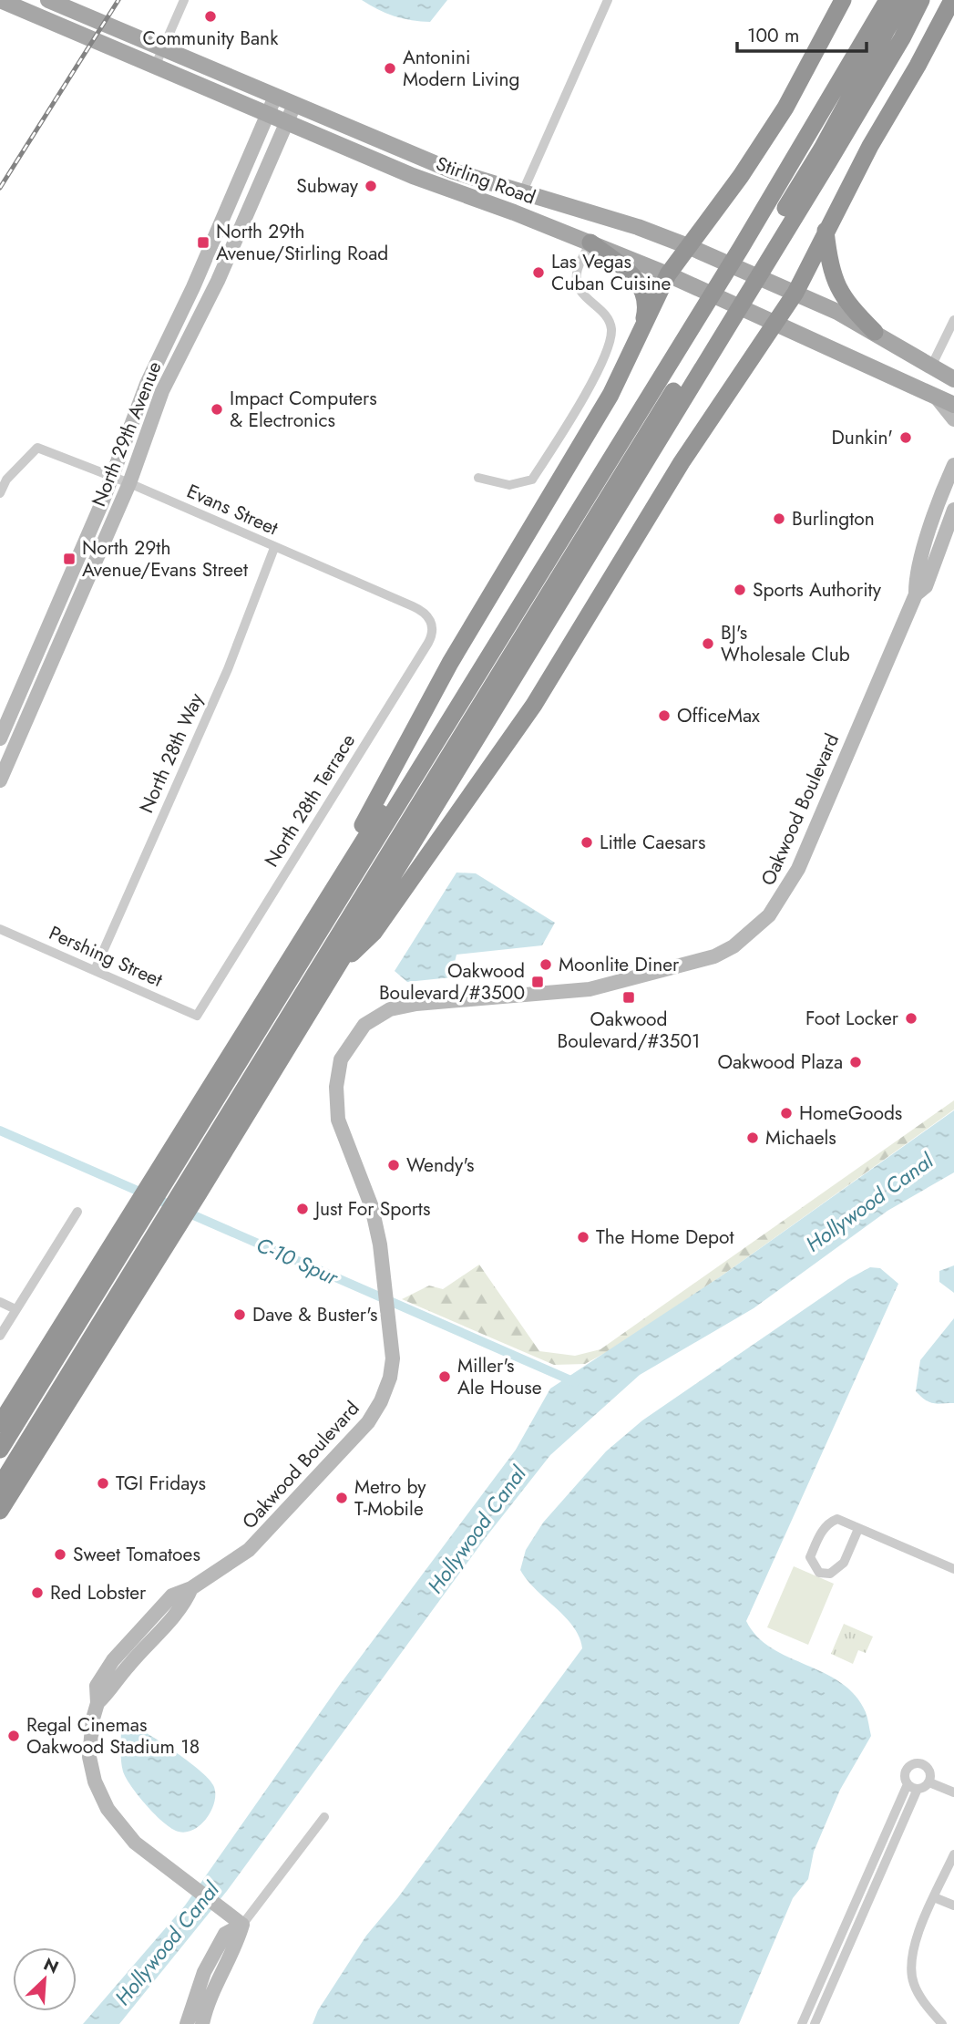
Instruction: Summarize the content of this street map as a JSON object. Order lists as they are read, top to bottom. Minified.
{"streets":{"main road":["Stirling Road"],"street":["North 29th Avenue","Evans Street","North 28th Way","North 28th Terrace","Oakwood Boulevard","Pershing Street"]},"crossings":[["Stirling Road","North 29th Avenue"],["North 29th Avenue","Evans Street"],["Evans Street","North 28th Way"],["Evans Street","North 28th Terrace"],["North 28th Way","Pershing Street"],["North 28th Terrace","Pershing Street"]],"water":["Hollywood Canal","C-10 Spur"],"places":{"other":["Community Bank","Antonini Modern Living","Subway","Las Vegas Cuban Cuisine","Impact Computers & Electronics","Dunkin'","Burlington","Sports Authority","BJ's Wholesale Club","OfficeMax","Little Caesars","Moonlite Diner","Foot Locker","Oakwood Plaza","HomeGoods","Michaels","Wendy's","Just For Sports","The Home Depot","Dave & Buster's","Miller's Ale House","TGI Fridays","Metro by T-Mobile","Sweet Tomatoes","Red Lobster","Regal Cinemas Oakwood Stadium 18"],"transit":["North 29th Avenue/Stirling Road","North 29th Avenue/Evans Street","Oakwood Boulevard/#3500","Oakwood Boulevard/#3501"]},"scale_bar":"100 m","north":"top right"}
